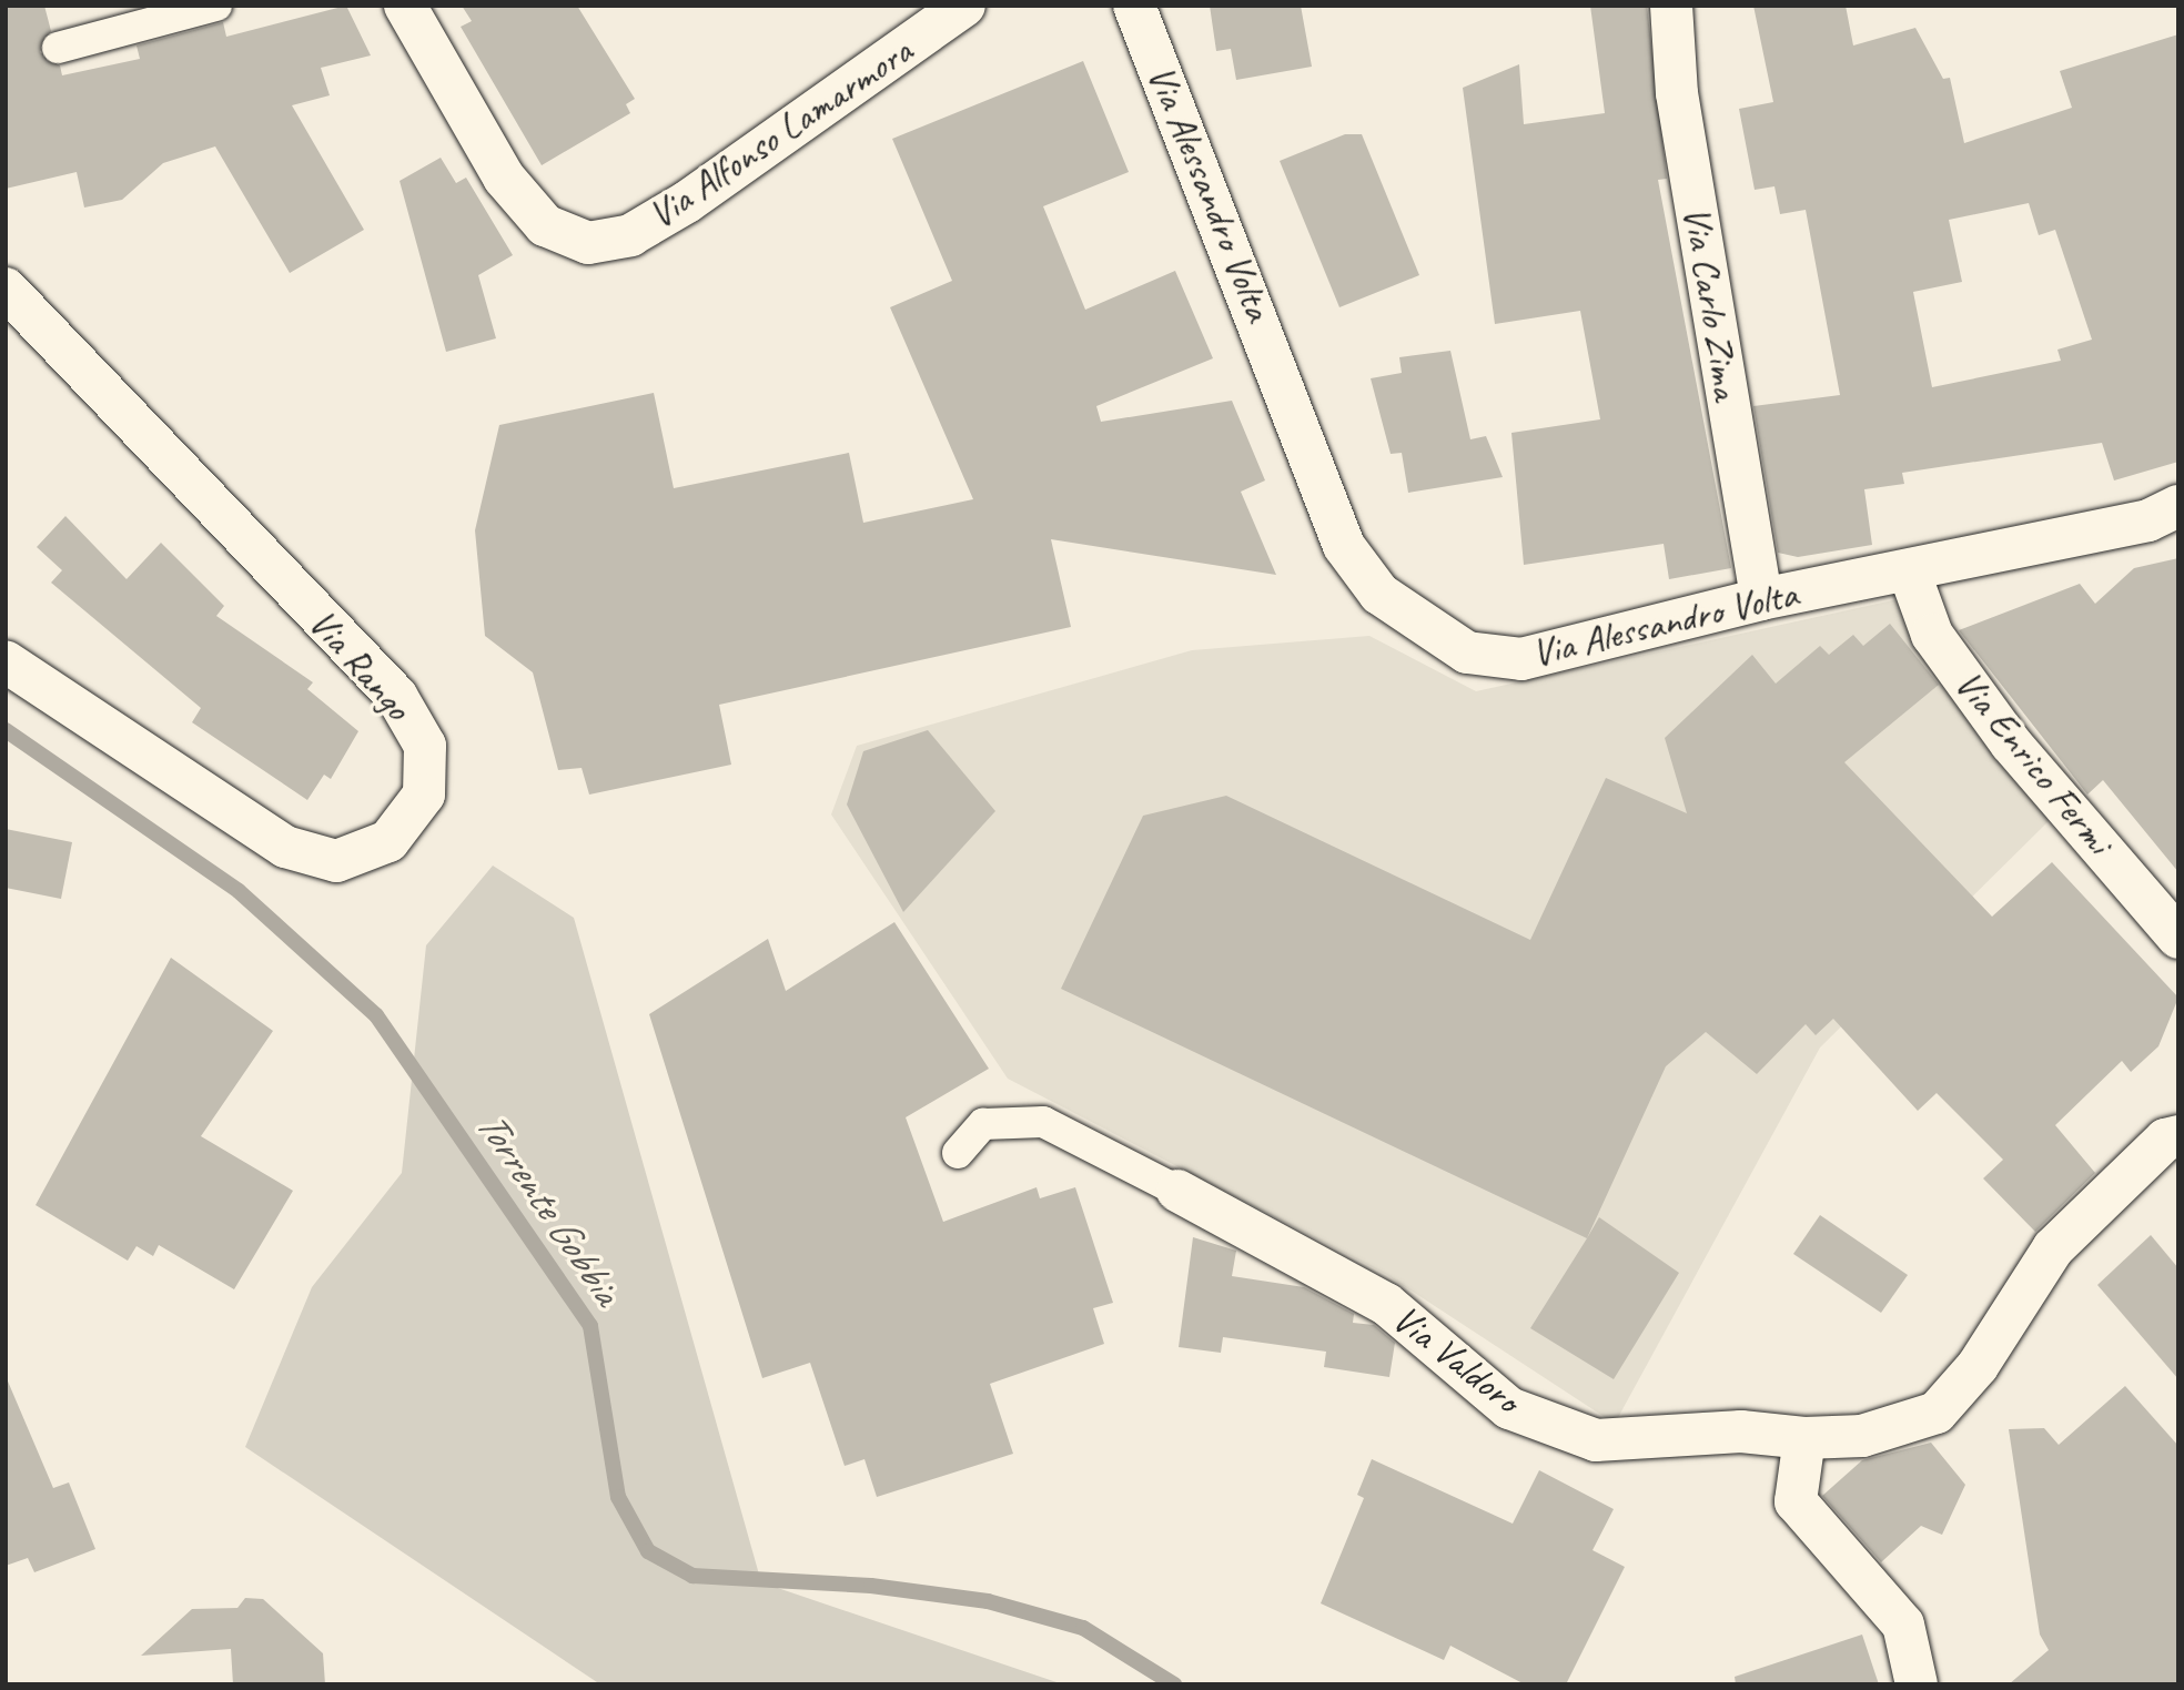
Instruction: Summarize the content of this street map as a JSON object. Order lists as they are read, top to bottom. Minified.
{"streets":{"street":["Via Alfonso Lamarmora","Via Alessandro Volta","Via Carlo Zima","Via Rango","Via Enrico Fermi","Via Valdoro"]},"crossings":[["Via Alessandro Volta","Via Carlo Zima"],["Via Alessandro Volta","Via Enrico Fermi"]],"water":["Torrente Gobbia"]}
